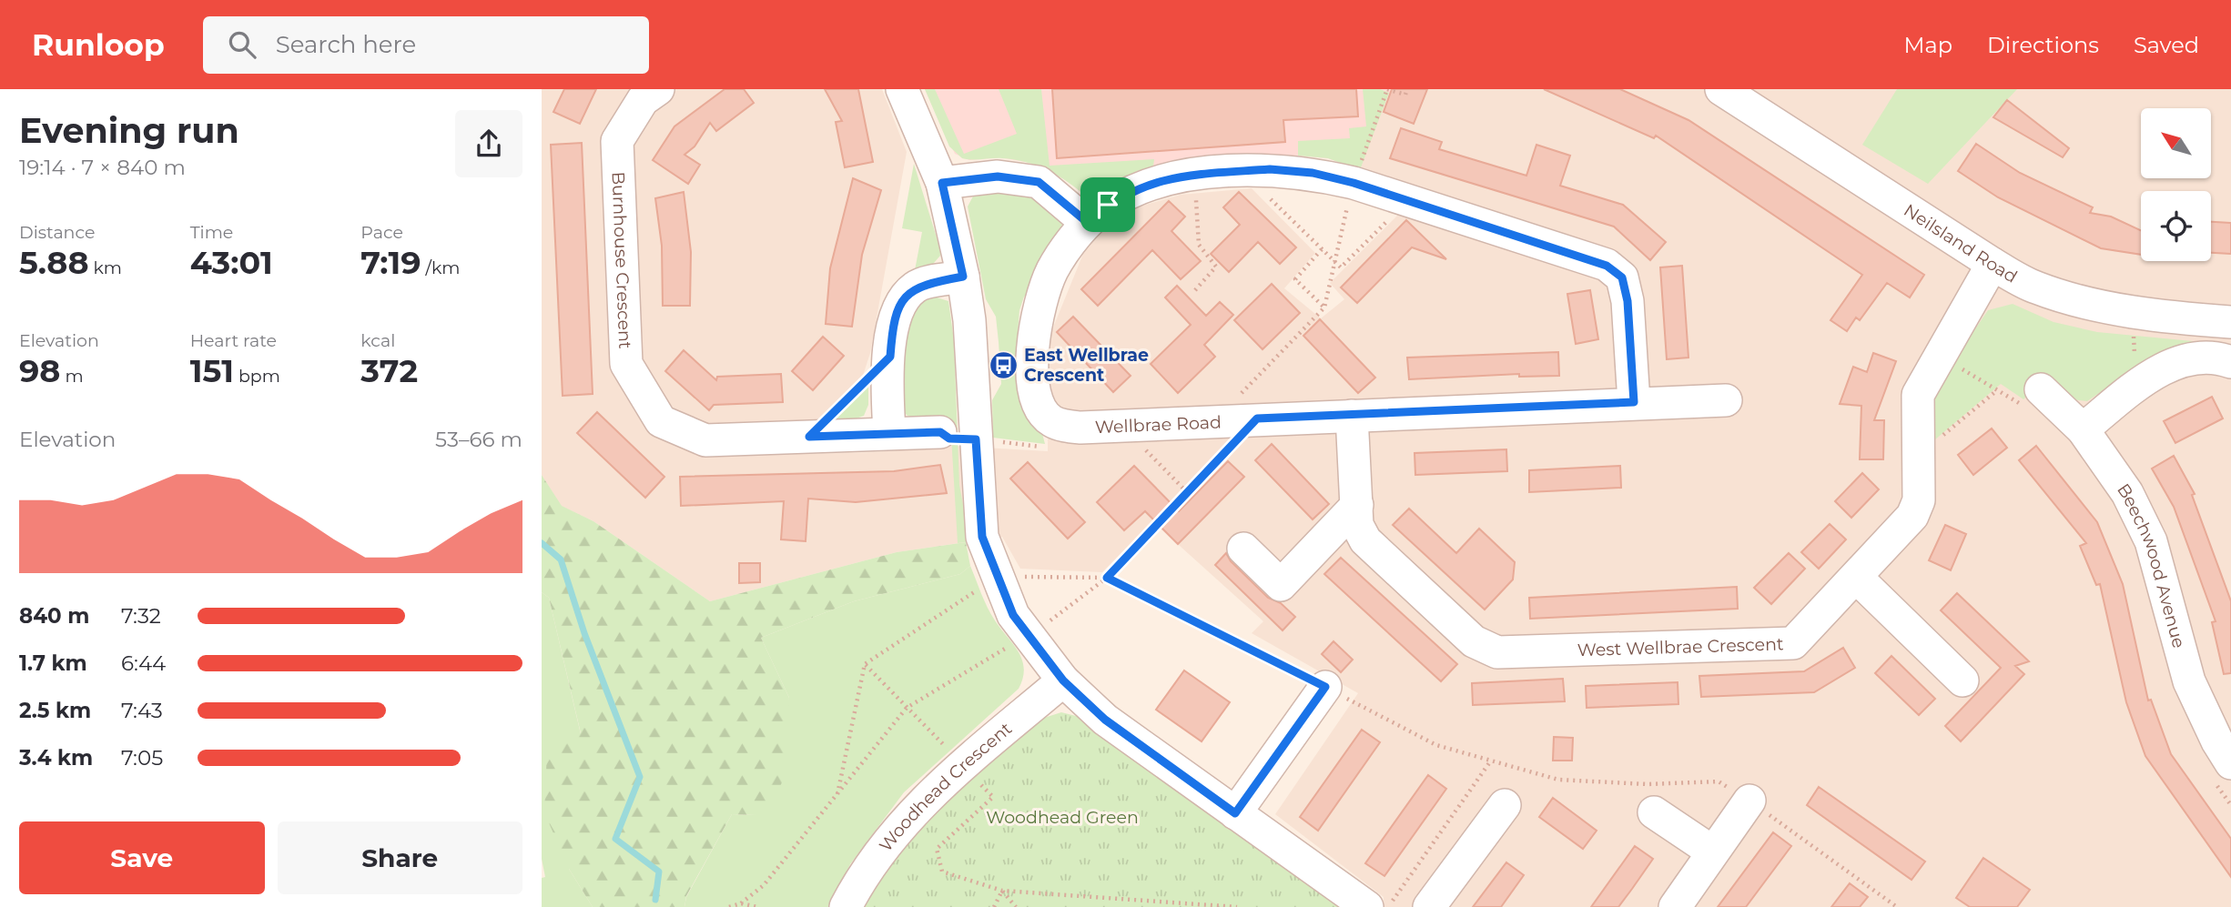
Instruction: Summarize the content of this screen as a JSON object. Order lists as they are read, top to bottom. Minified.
{"streets":{"street":["Neilsland Road","Burnhouse Crescent","Wellbrae Road","Beechwood Avenue","West Wellbrae Crescent","Woodhead Crescent"]},"crossings":[["Neilsland Road","West Wellbrae Crescent"],["Wellbrae Road","West Wellbrae Crescent"]],"parks":["Woodhead Green"],"places":{"bus stop":["East Wellbrae Crescent"]},"north":"top left","page":{"header":"Runloop","search":"Search here","nav":["Map","Directions","Saved"],"heading":["Evening run","19:14 · 7 × 840 m"],"stats":[["Distance","5.88 km"],["Time","43:01"],["Pace","7:19 /km"],["Elevation","98 m"],["Heart rate","151 bpm"],["kcal","372"]],"chart":["Elevation","53–66 m"],"list":[{"name":"840 m","note":"7:32"},{"name":"1.7 km","note":"6:44"},{"name":"2.5 km","note":"7:43"},{"name":"3.4 km","note":"7:05"}],"buttons":["Save","Share"]}}
